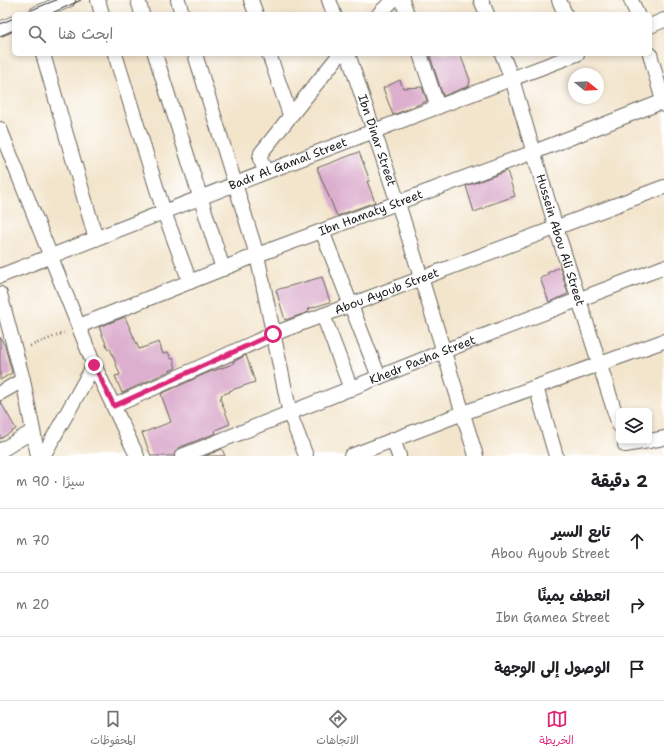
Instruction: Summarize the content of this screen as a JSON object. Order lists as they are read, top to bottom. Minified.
{"streets":{"street":["Ibn Dinar Street","Badr Al Gamal Street","Ibn Hamaty Street","Hussein Abou Ali Street","Abou Ayoub Street","Khedr Pasha Street"]},"crossings":[["Ibn Dinar Street","Badr Al Gamal Street"],["Ibn Dinar Street","Ibn Hamaty Street"],["Ibn Dinar Street","Abou Ayoub Street"],["Ibn Dinar Street","Khedr Pasha Street"],["Badr Al Gamal Street","Hussein Abou Ali Street"],["Ibn Hamaty Street","Hussein Abou Ali Street"],["Hussein Abou Ali Street","Abou Ayoub Street"],["Hussein Abou Ali Street","Khedr Pasha Street"]],"north":"right","page":{"search":"ابحث هنا","heading":["2 دقيقة","سيرًا · 90 m"],"list":[["تابع السير","Abou Ayoub Street","70 m"],["انعطف يمينًا","Ibn Gamea Street","20 m"],"الوصول إلى الوجهة"],"nav":["الخريطة","الاتجاهات","المحفوظات"]}}
